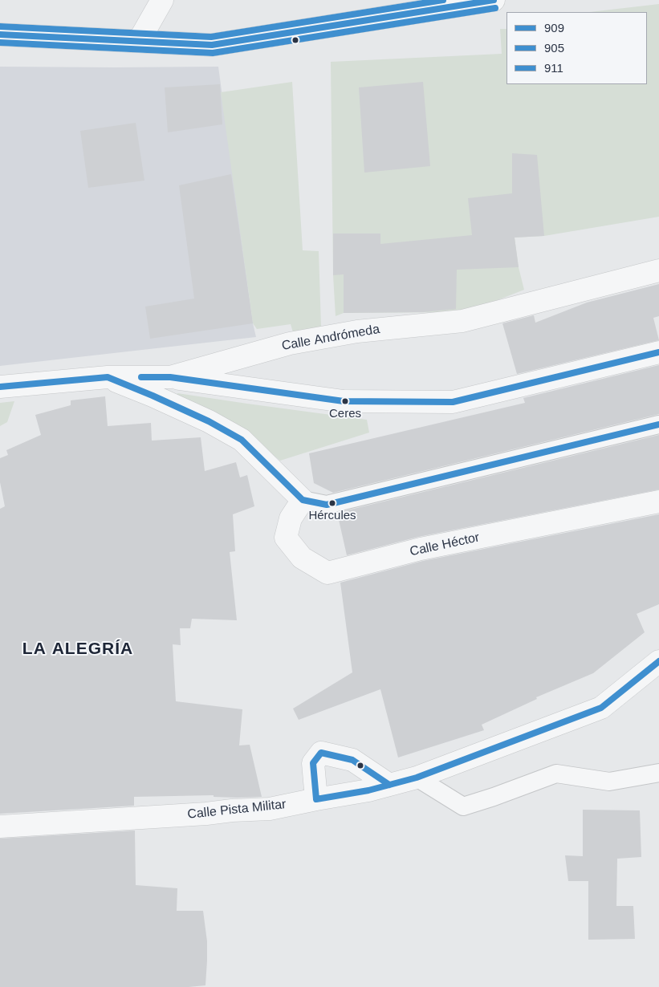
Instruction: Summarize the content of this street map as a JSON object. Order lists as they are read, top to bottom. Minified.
{"streets":{"street":["Calle Andrómeda","Calle Héctor","Calle Pista Militar"]},"districts":["LA ALEGRÍA"],"places":["Ceres","Hércules"],"lines":["transit line 905","transit line 911","transit line 909"],"legend":["909","905","911"]}
